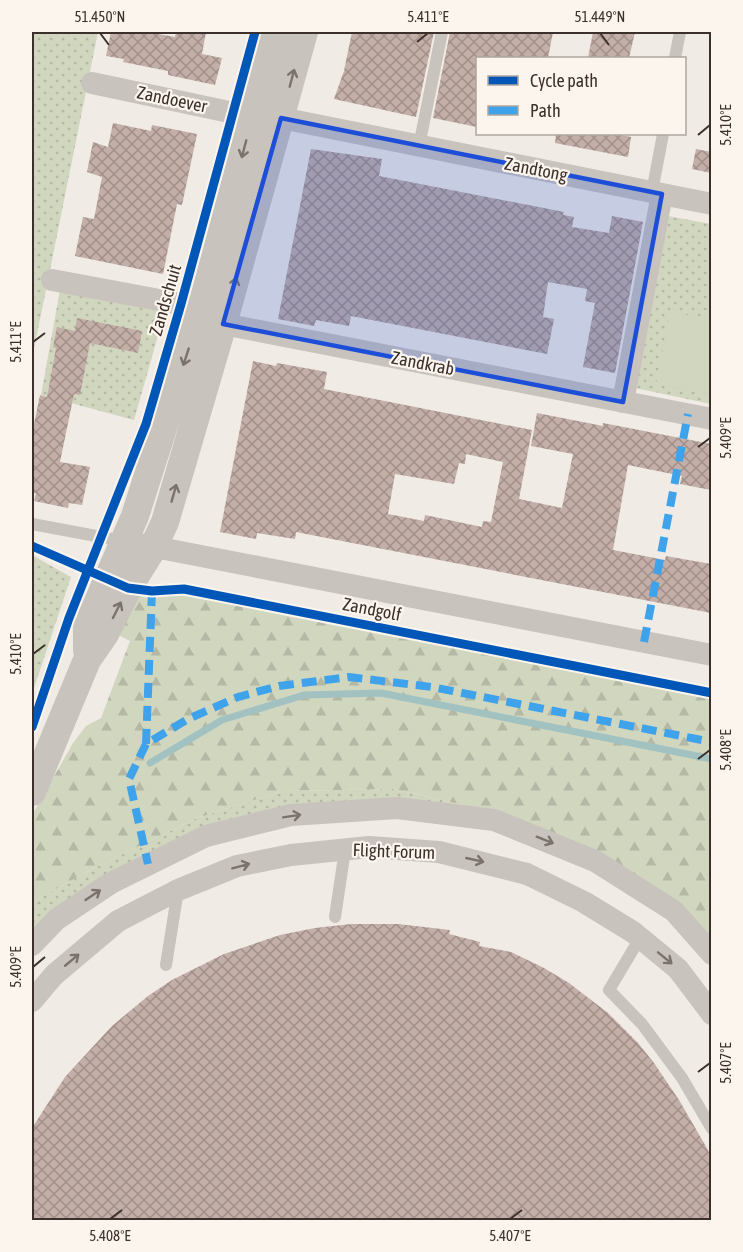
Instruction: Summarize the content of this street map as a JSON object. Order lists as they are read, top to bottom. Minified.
{"streets":{"street":["Zandoever","Zandtong","Zandschuit","Zandkrab","Zandgolf","Flight Forum"]},"crossings":[["Zandoever","Zandtong"],["Zandoever","Zandschuit"],["Zandtong","Zandschuit"],["Zandschuit","Zandkrab"],["Zandschuit","Zandgolf"]],"one_way":["Flight Forum"],"legend":["Cycle path","Path"],"coordinates":["51.450°N","5.411°E","51.449°N","5.410°E","5.409°E","5.408°E","5.407°E"]}
